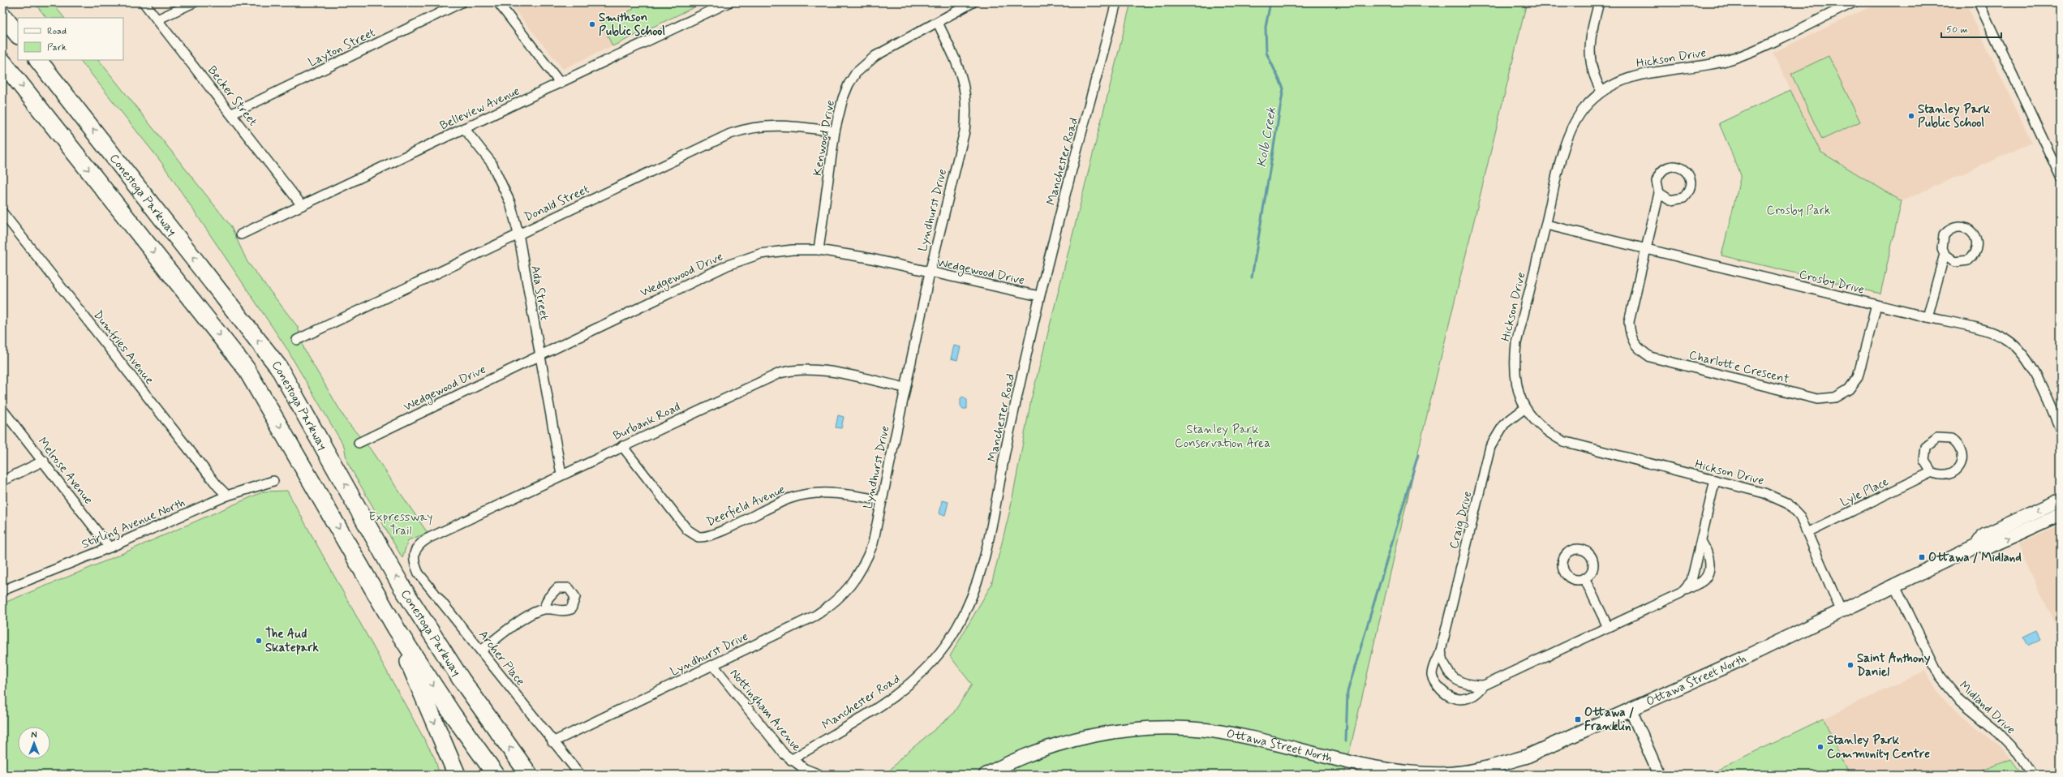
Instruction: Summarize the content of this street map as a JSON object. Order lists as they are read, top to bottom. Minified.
{"streets":{"highway":["Conestoga Parkway"],"main road":["Ottawa Street North"],"street":["Layton Street","Hickson Drive","Becker Street","Belleview Avenue","Kenwood Drive","Manchester Road","Donald Street","Lyndhurst Drive","Wedgewood Drive","Crosby Drive","Ada Street","Dumfries Avenue","Charlotte Crescent","Burbank Road","Melrose Avenue","Lyle Place","Deerfield Avenue","Craig Drive","Stirling Avenue North","Archer Place","Midland Drive","Nottingham Avenue"]},"crossings":[["Layton Street","Becker Street"],["Hickson Drive","Crosby Drive"],["Hickson Drive","Lyle Place"],["Hickson Drive","Craig Drive"],["Hickson Drive","Ottawa Street North"],["Becker Street","Belleview Avenue"],["Belleview Avenue","Ada Street"],["Kenwood Drive","Donald Street"],["Kenwood Drive","Lyndhurst Drive"],["Kenwood Drive","Wedgewood Drive"],["Manchester Road","Wedgewood Drive"],["Manchester Road","Nottingham Avenue"],["Donald Street","Ada Street"],["Lyndhurst Drive","Wedgewood Drive"],["Lyndhurst Drive","Burbank Road"],["Lyndhurst Drive","Deerfield Avenue"],["Lyndhurst Drive","Archer Place"],["Lyndhurst Drive","Nottingham Avenue"],["Wedgewood Drive","Ada Street"],["Crosby Drive","Charlotte Crescent"],["Ada Street","Burbank Road"],["Dumfries Avenue","Stirling Avenue North"],["Burbank Road","Deerfield Avenue"],["Burbank Road","Archer Place"],["Melrose Avenue","Stirling Avenue North"],["Ottawa Street North","Midland Drive"]],"water":["Kolb Creek"],"parks":["Crosby Park","Stanley Park Conservation Area","Expressway Trail"],"places":{"other":["Smithson Public School","Stanley Park Public School","The Aud Skatepark","Saint Anthony Daniel","Stanley Park Community Centre"],"transit":["Ottawa / Midland","Ottawa / Franklin"]},"legend":["Road","Park"],"scale_bar":"50 m","north":"top"}
